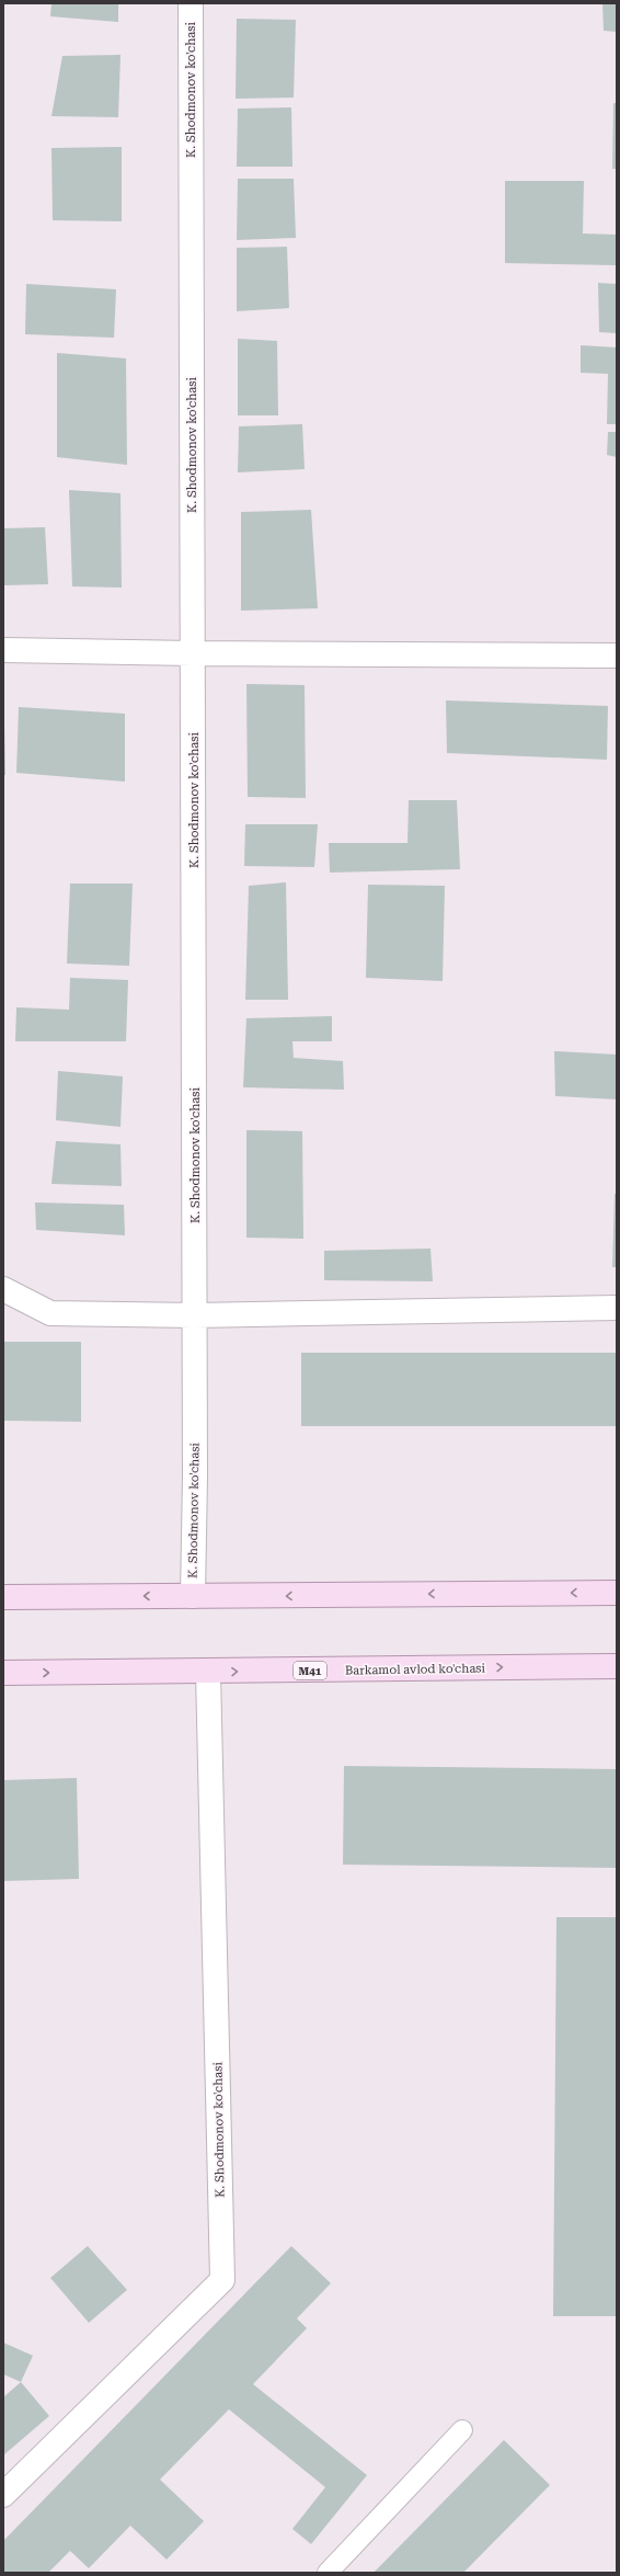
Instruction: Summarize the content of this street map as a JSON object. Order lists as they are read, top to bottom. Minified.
{"streets":{"main road":["Barkamol avlod ko'chasi","M41"],"street":["K. Shodmonov ko'chasi"]},"crossings":[["K. Shodmonov ko'chasi","Barkamol avlod ko'chasi"]]}
